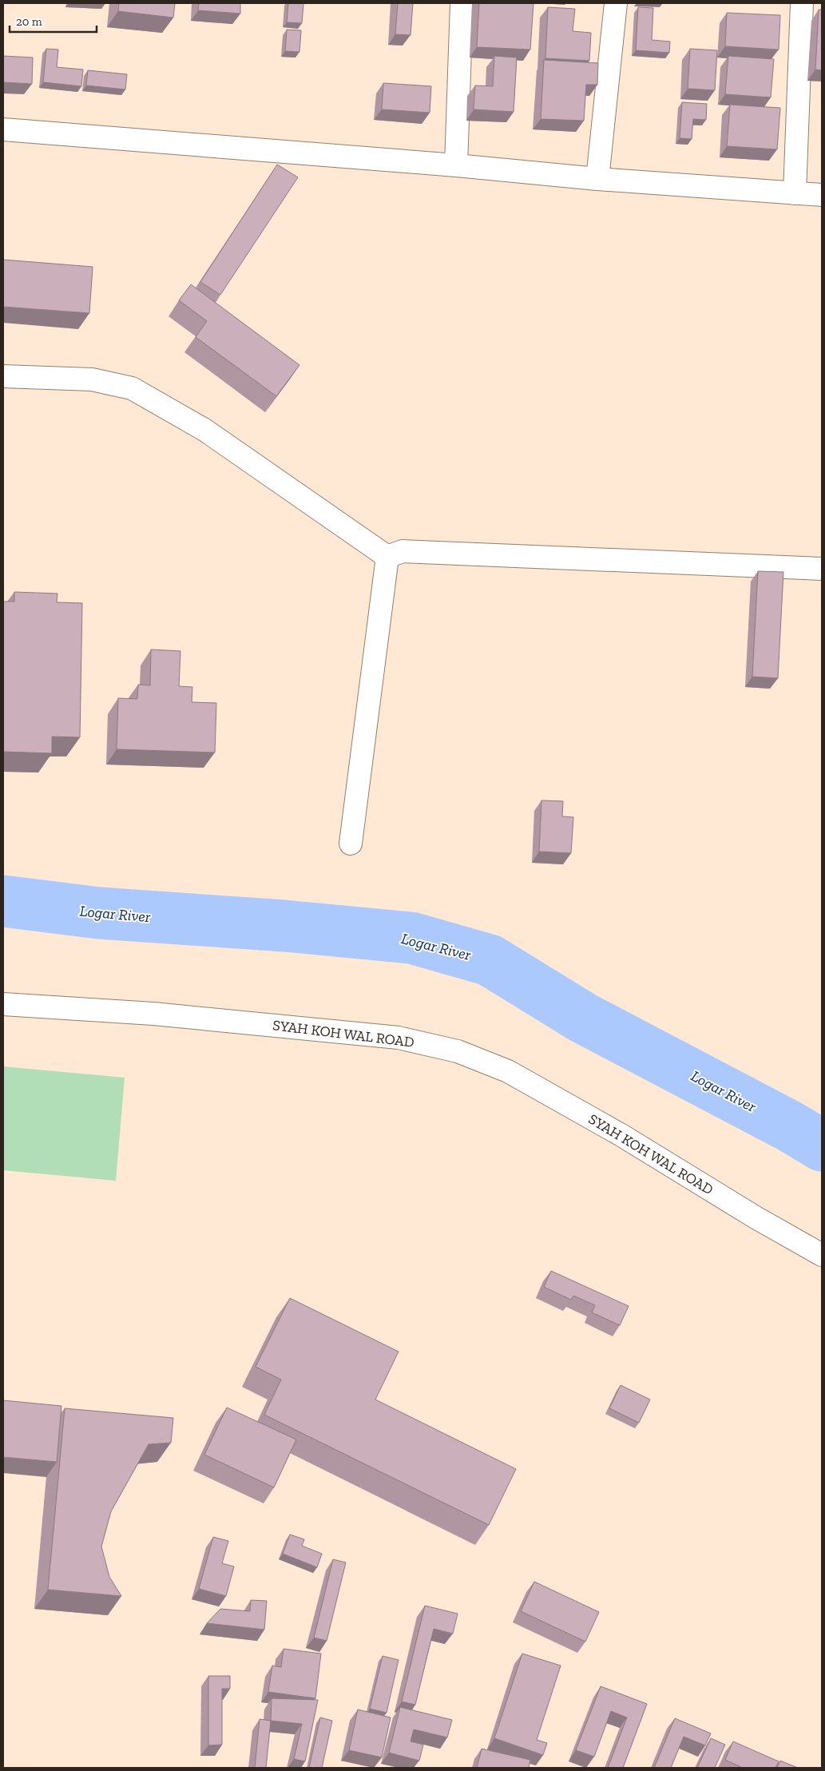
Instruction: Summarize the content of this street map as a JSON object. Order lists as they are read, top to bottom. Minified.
{"streets":{"street":["SYAH KOH WAL ROAD"]},"water":["Logar River"],"scale_bar":"20 m"}
